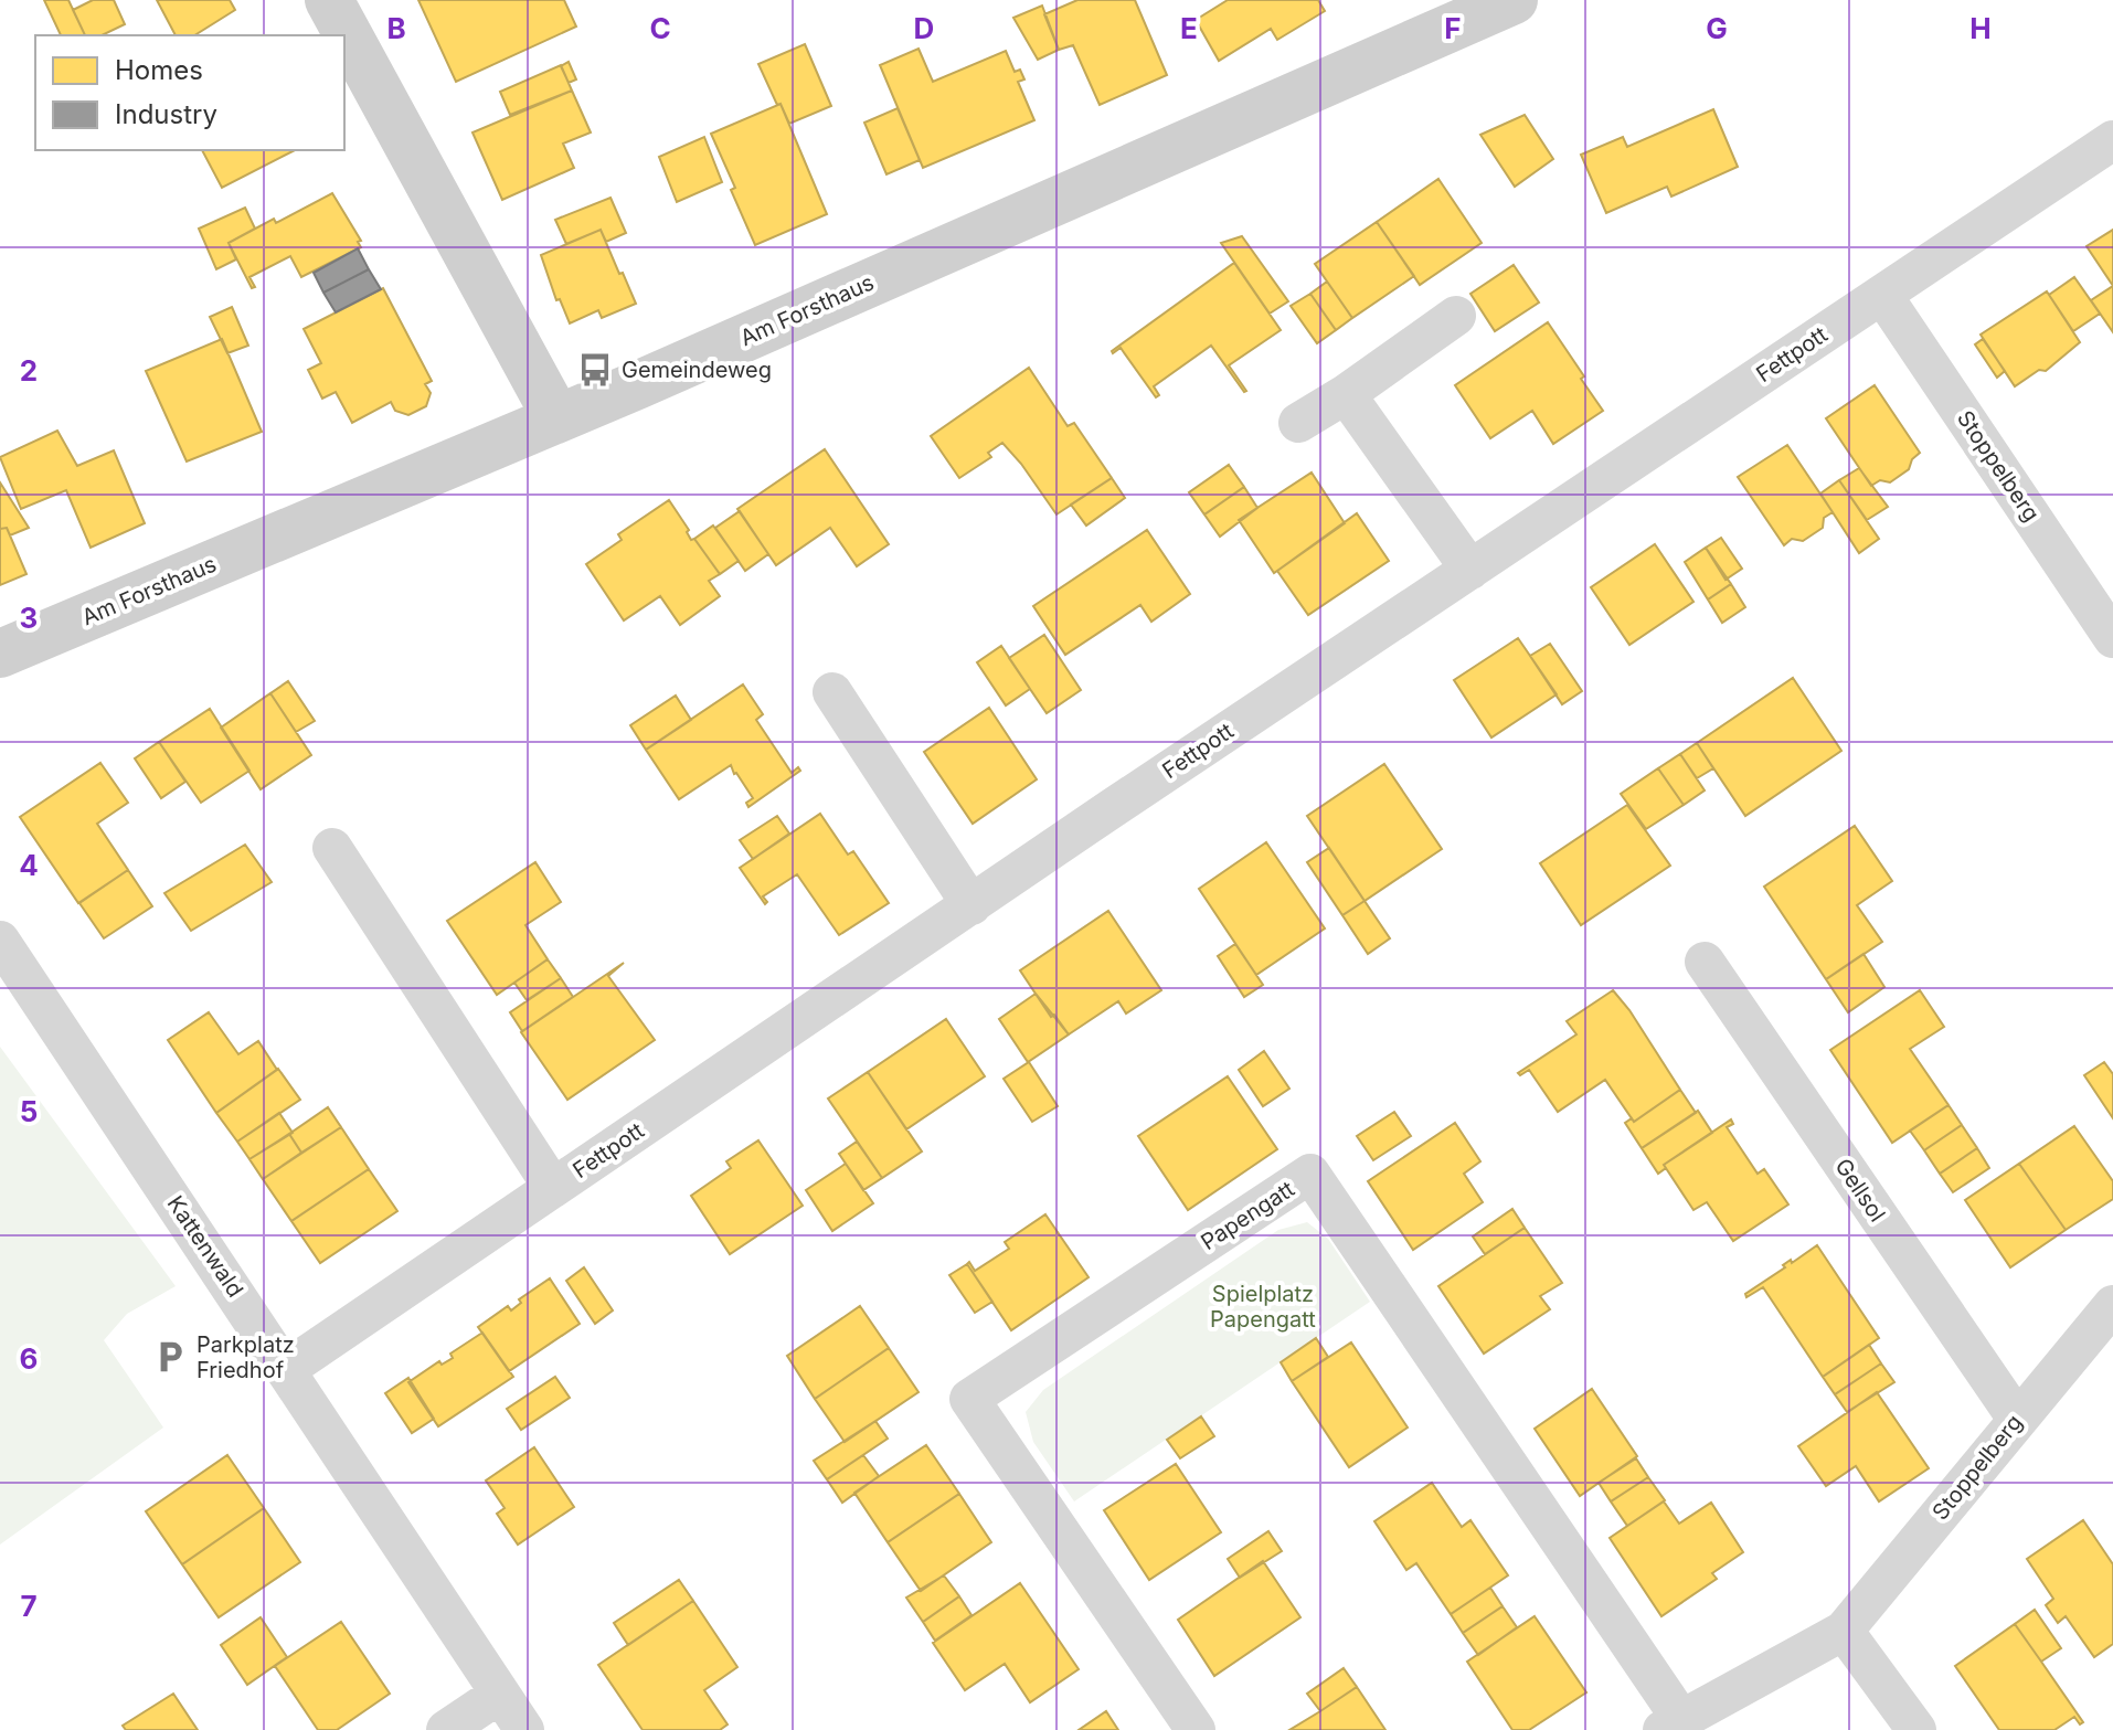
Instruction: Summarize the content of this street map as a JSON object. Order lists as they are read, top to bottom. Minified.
{"streets":{"street":["Am Forsthaus","Fettpott","Stoppelberg","Gellsol","Papengatt","Kattenwald"]},"crossings":[["Fettpott","Stoppelberg"],["Fettpott","Kattenwald"],["Stoppelberg","Gellsol"],["Stoppelberg","Papengatt"]],"parks":["Spielplatz Papengatt"],"places":{"bus stop":["Gemeindeweg"],"parking":["Parkplatz Friedhof"]},"legend":["Homes","Industry"],"grid":{"columns":["B","C","D","E","F","G","H"],"rows":["2","3","4","5","6","7"]}}
